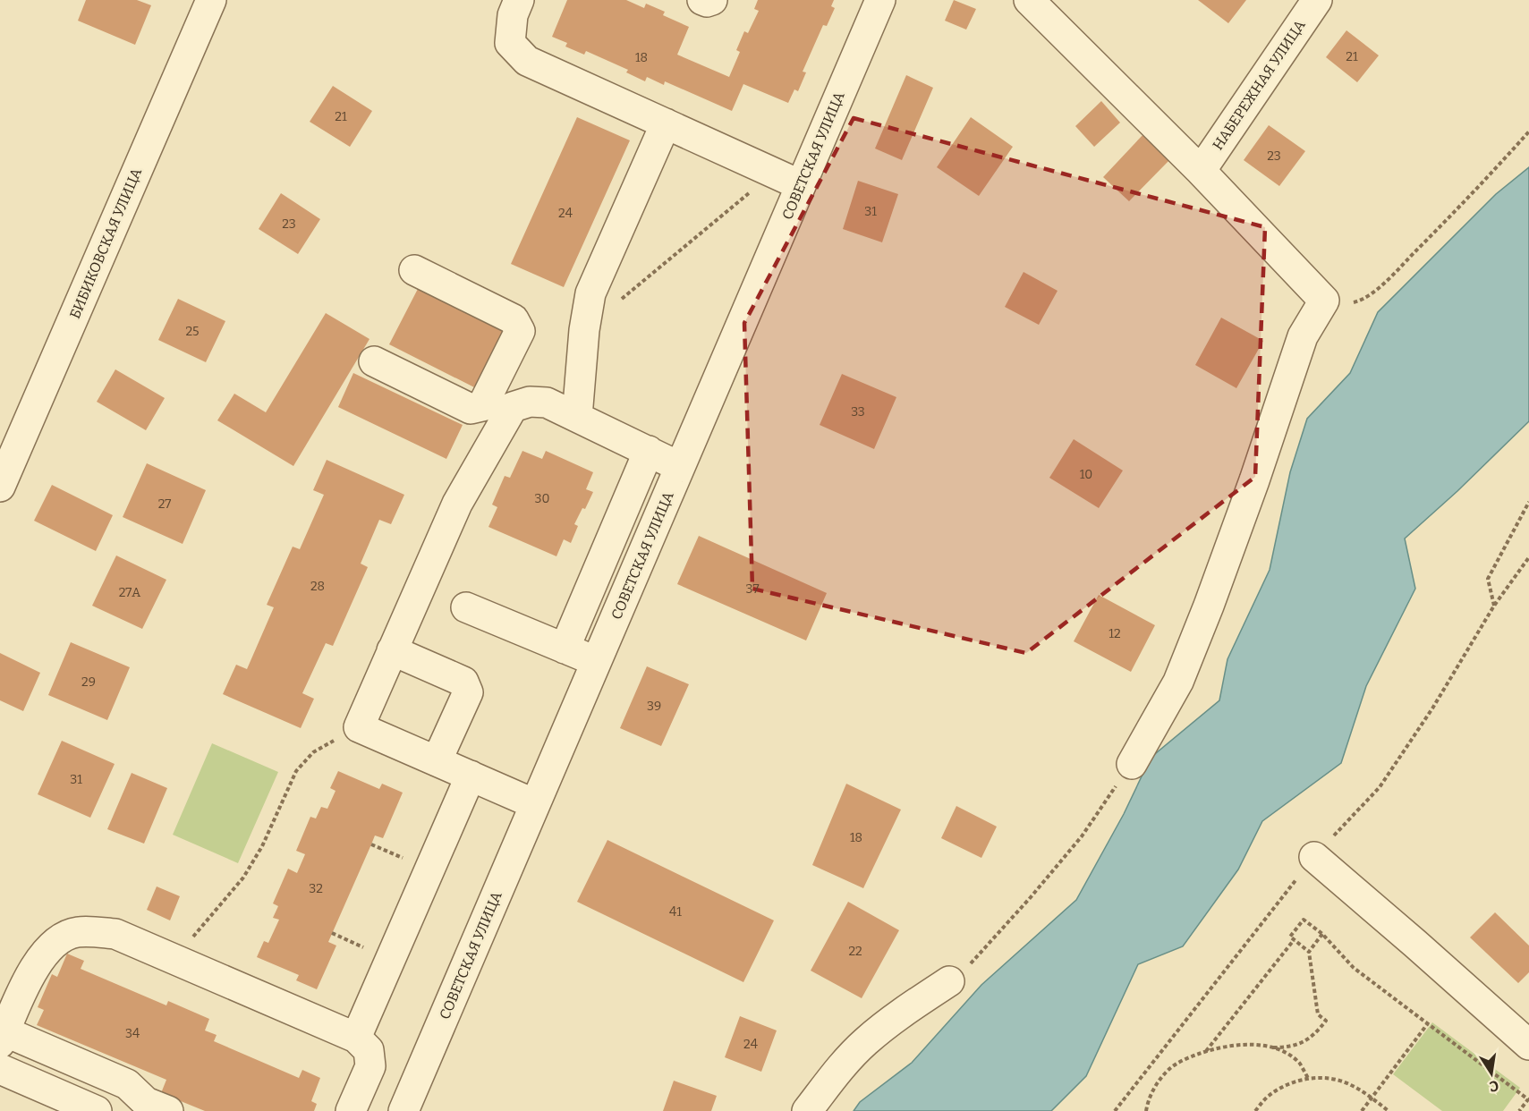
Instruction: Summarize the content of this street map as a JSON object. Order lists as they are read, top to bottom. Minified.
{"streets":{"street":["НАБЕРЕЖНАЯ УЛИЦА","СОВЕТСКАЯ УЛИЦА","БИБИКОВСКАЯ УЛИЦА"]},"house_numbers":["21","18","21","23","31","24","23","25","33","10","30","27","28","37","27А","12","29","39","31","18","32","41","22","34","24"],"north":"bottom"}
